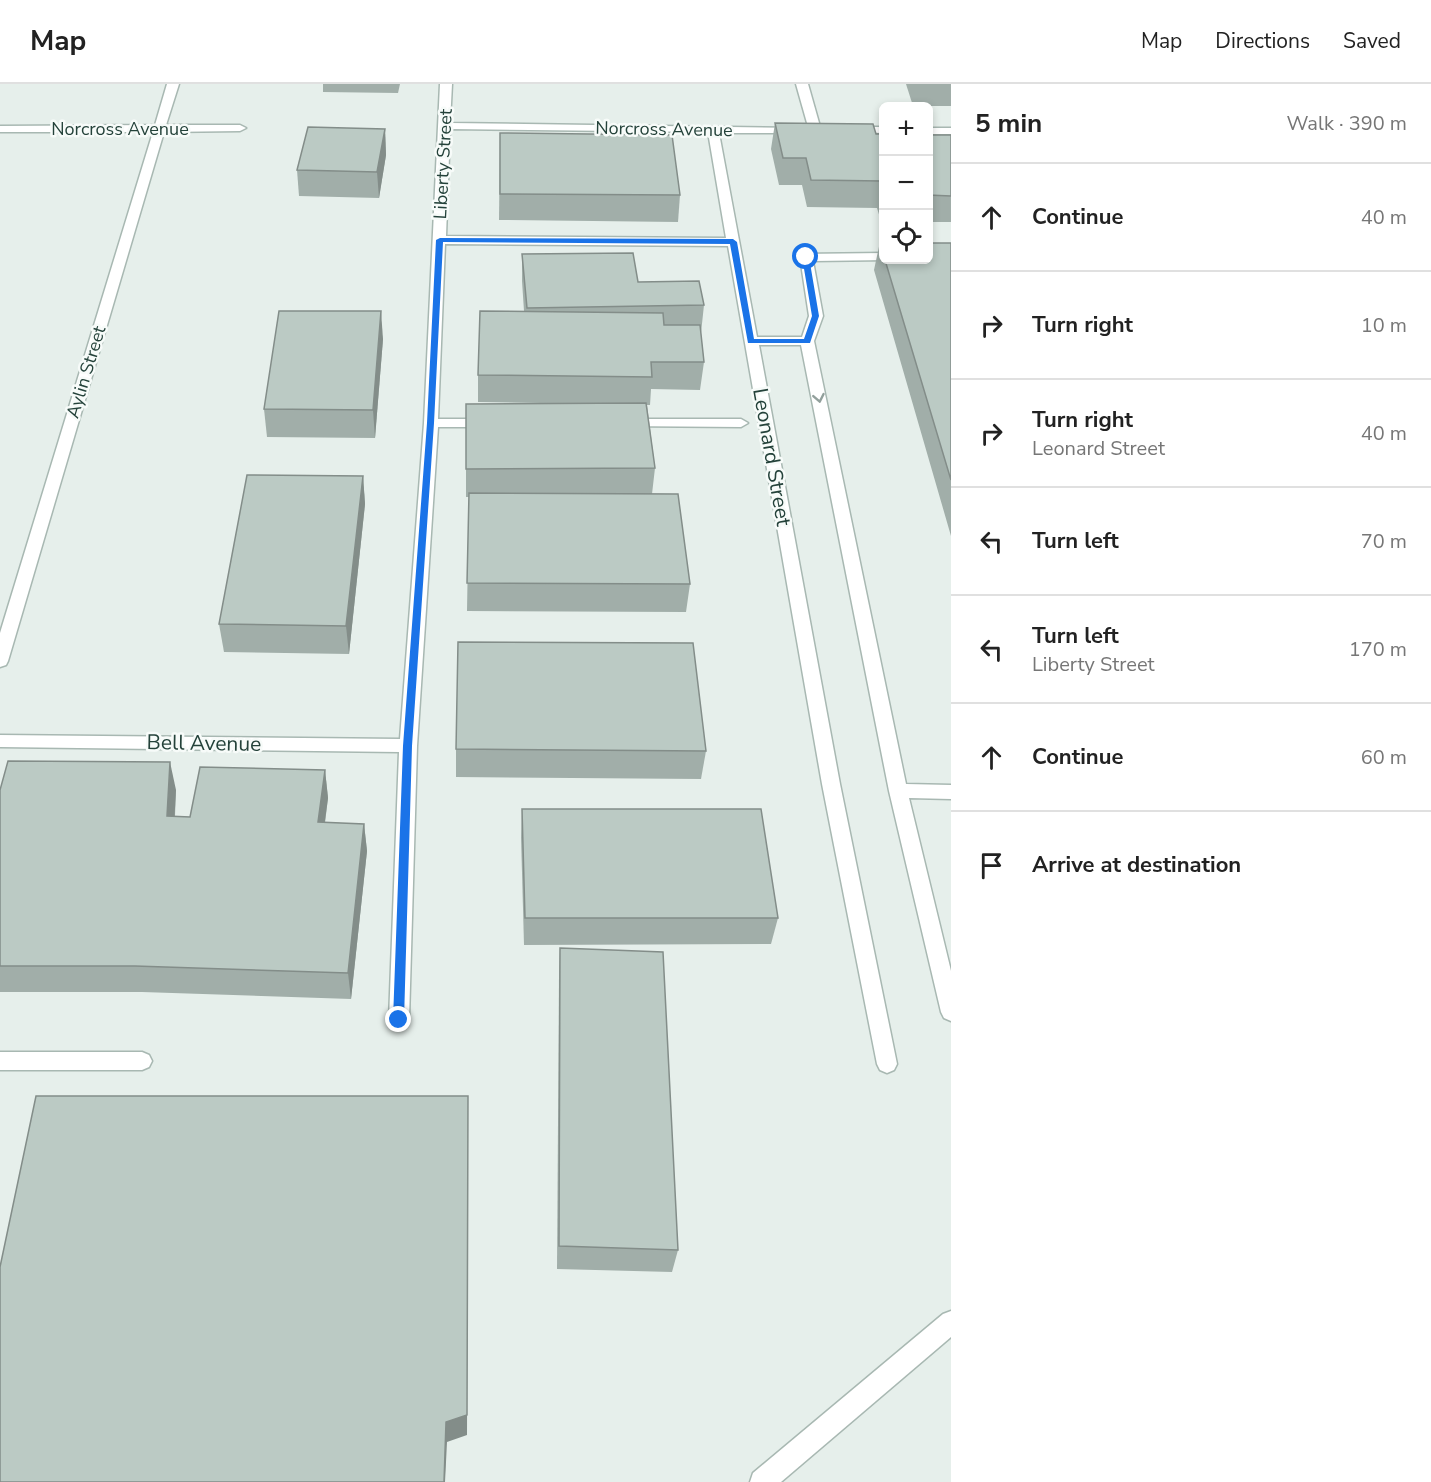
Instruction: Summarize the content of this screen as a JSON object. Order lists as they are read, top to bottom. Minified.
{"streets":{"street":["Norcross Avenue","Liberty Street","Aylin Street","Leonard Street","Bell Avenue"]},"crossings":[["Norcross Avenue","Liberty Street"],["Norcross Avenue","Aylin Street"],["Norcross Avenue","Leonard Street"],["Liberty Street","Bell Avenue"]],"page":{"header":"Map","nav":["Map","Directions","Saved"],"heading":["5 min","Walk · 390 m"],"map_buttons":["+","−"],"list":[["Continue","40 m"],["Turn right","10 m"],["Turn right","Leonard Street","40 m"],["Turn left","70 m"],["Turn left","Liberty Street","170 m"],["Continue","60 m"],"Arrive at destination"]}}
